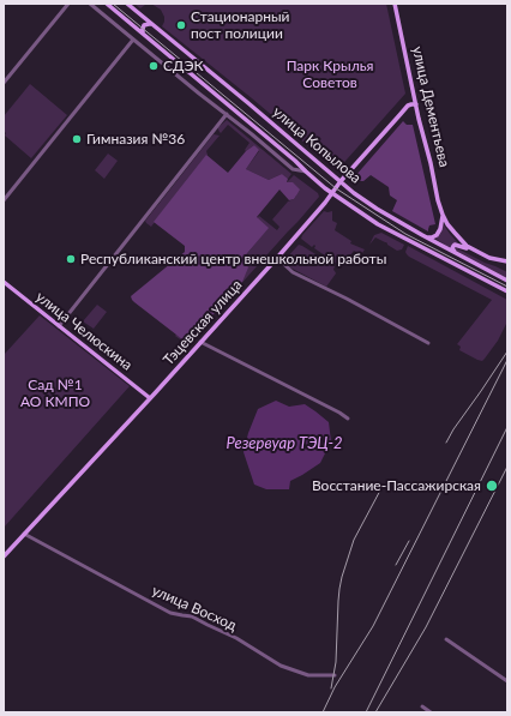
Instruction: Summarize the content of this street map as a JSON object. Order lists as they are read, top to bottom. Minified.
{"streets":{"main road":["улица Дементьева","улица Копылова","Тэцевская улица","улица Челюскина"],"street":["улица Восход"]},"crossings":[["улица Дементьева","Тэцевская улица"],["улица Копылова","Тэцевская улица"],["Тэцевская улица","улица Челюскина"],["Тэцевская улица","улица Восход"]],"water":["Резервуар ТЭЦ-2"],"parks":["Парк Крылья Советов","Сад №1 АО КМПО"],"places":["Стационарный пост полиции","СДЭК","Гимназия №36","Республиканский центр внешкольной работы","Восстание-Пассажирская"]}
